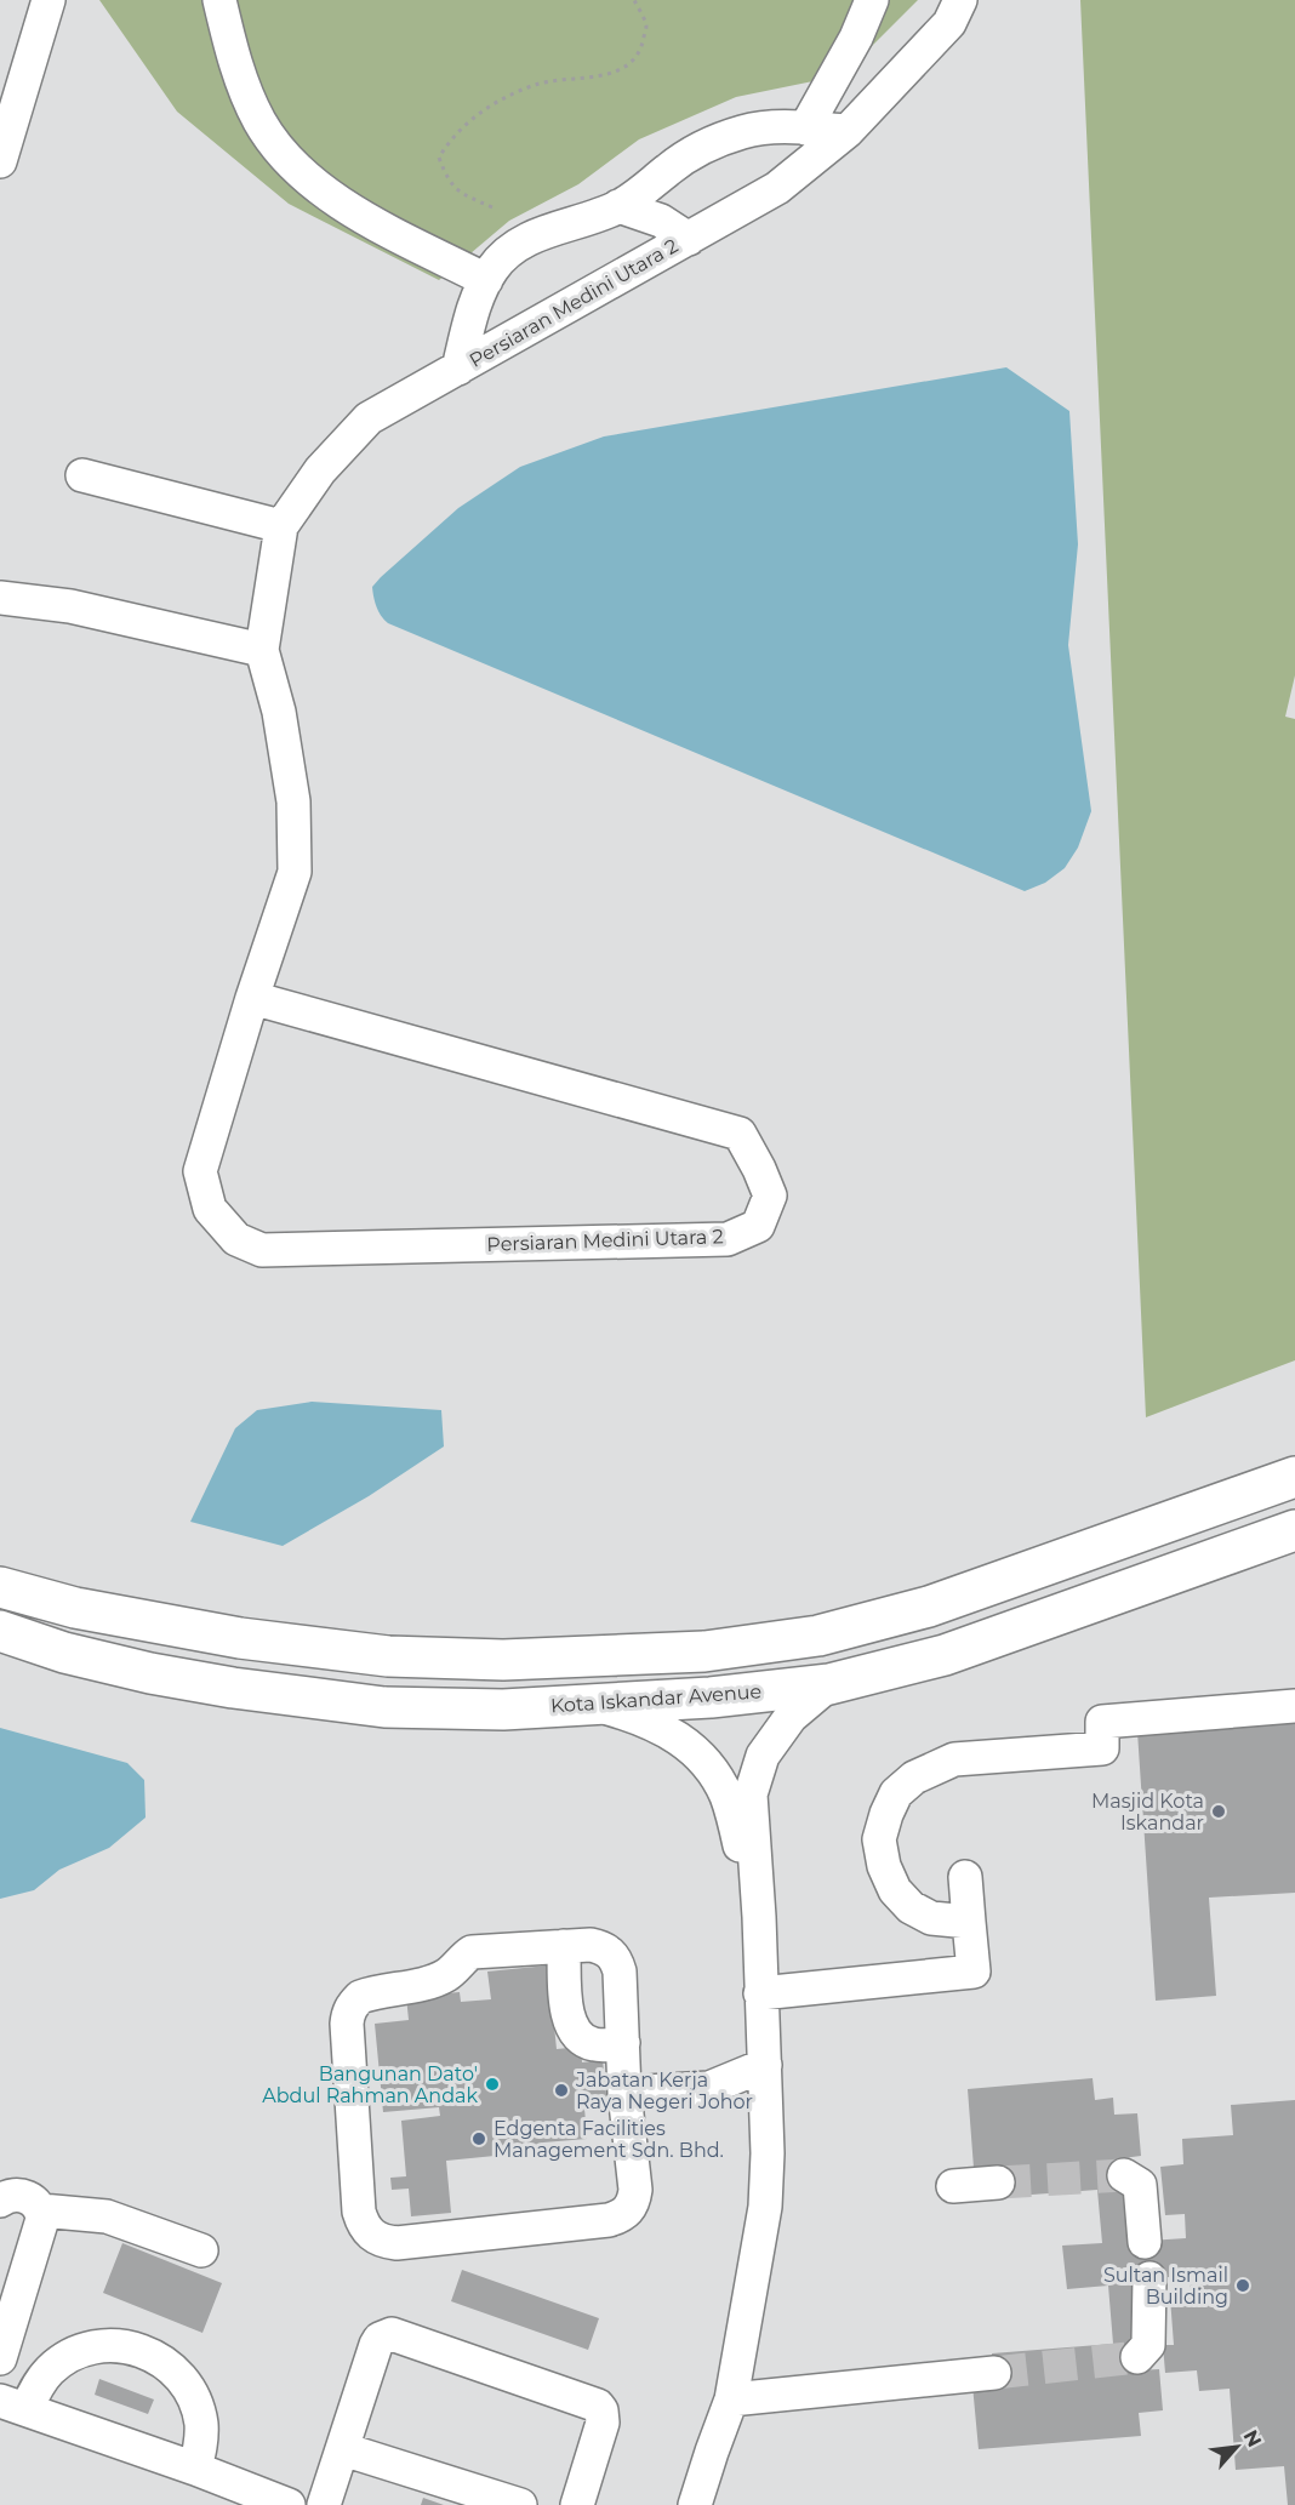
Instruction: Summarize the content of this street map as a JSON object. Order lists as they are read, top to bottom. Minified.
{"streets":{"highway":["Kota Iskandar Avenue"],"street":["Persiaran Medini Utara 2"]},"places":["Masjid Kota Iskandar","Bangunan Dato' Abdul Rahman Andak","Jabatan Kerja Raya Negeri Johor","Edgenta Facilities Management Sdn. Bhd.","Sultan Ismail Building"],"north":"top right"}
